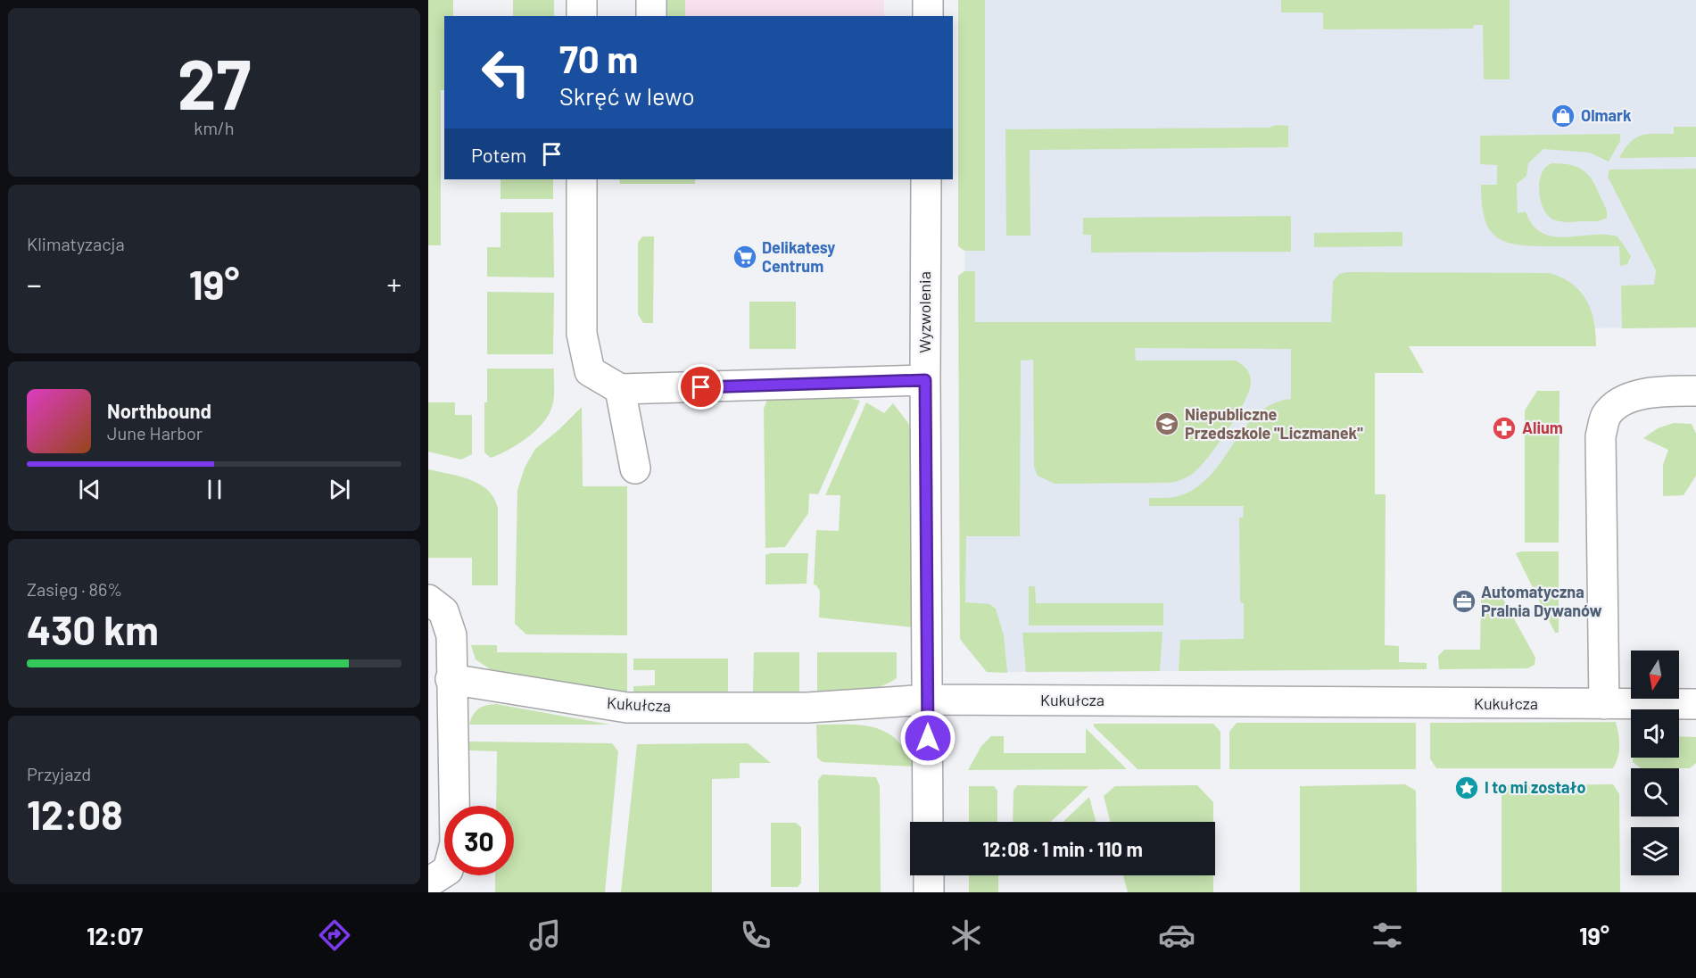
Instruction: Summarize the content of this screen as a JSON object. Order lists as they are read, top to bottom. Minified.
{"streets":{"street":["Wyzwolenia","Kukułcza"]},"crossings":[["Wyzwolenia","Kukułcza"]],"places":{"shop":["Olmark"],"supermarket":["Delikatesy Centrum"],"school or university":["Niepubliczne Przedszkole \"Liczmanek\""],"pharmacy":["Alium"],"office":["Automatyczna Pralnia Dywanów"],"place":["I to mi zostało"]},"north":"bottom","page":{"tile":[["27","km/h"],"Klimatyzacja",["Zasięg · 86%","430 km"],["Przyjazd","12:08"]],"turn":["70 m","Skręć w lewo"],"then":"Potem","heat":["−","19°","+"],"song":["Northbound","June Harbor"],"limit":"30","trip":"12:08 · 1 min · 110 m","tabs":["12:07","19°"]}}
